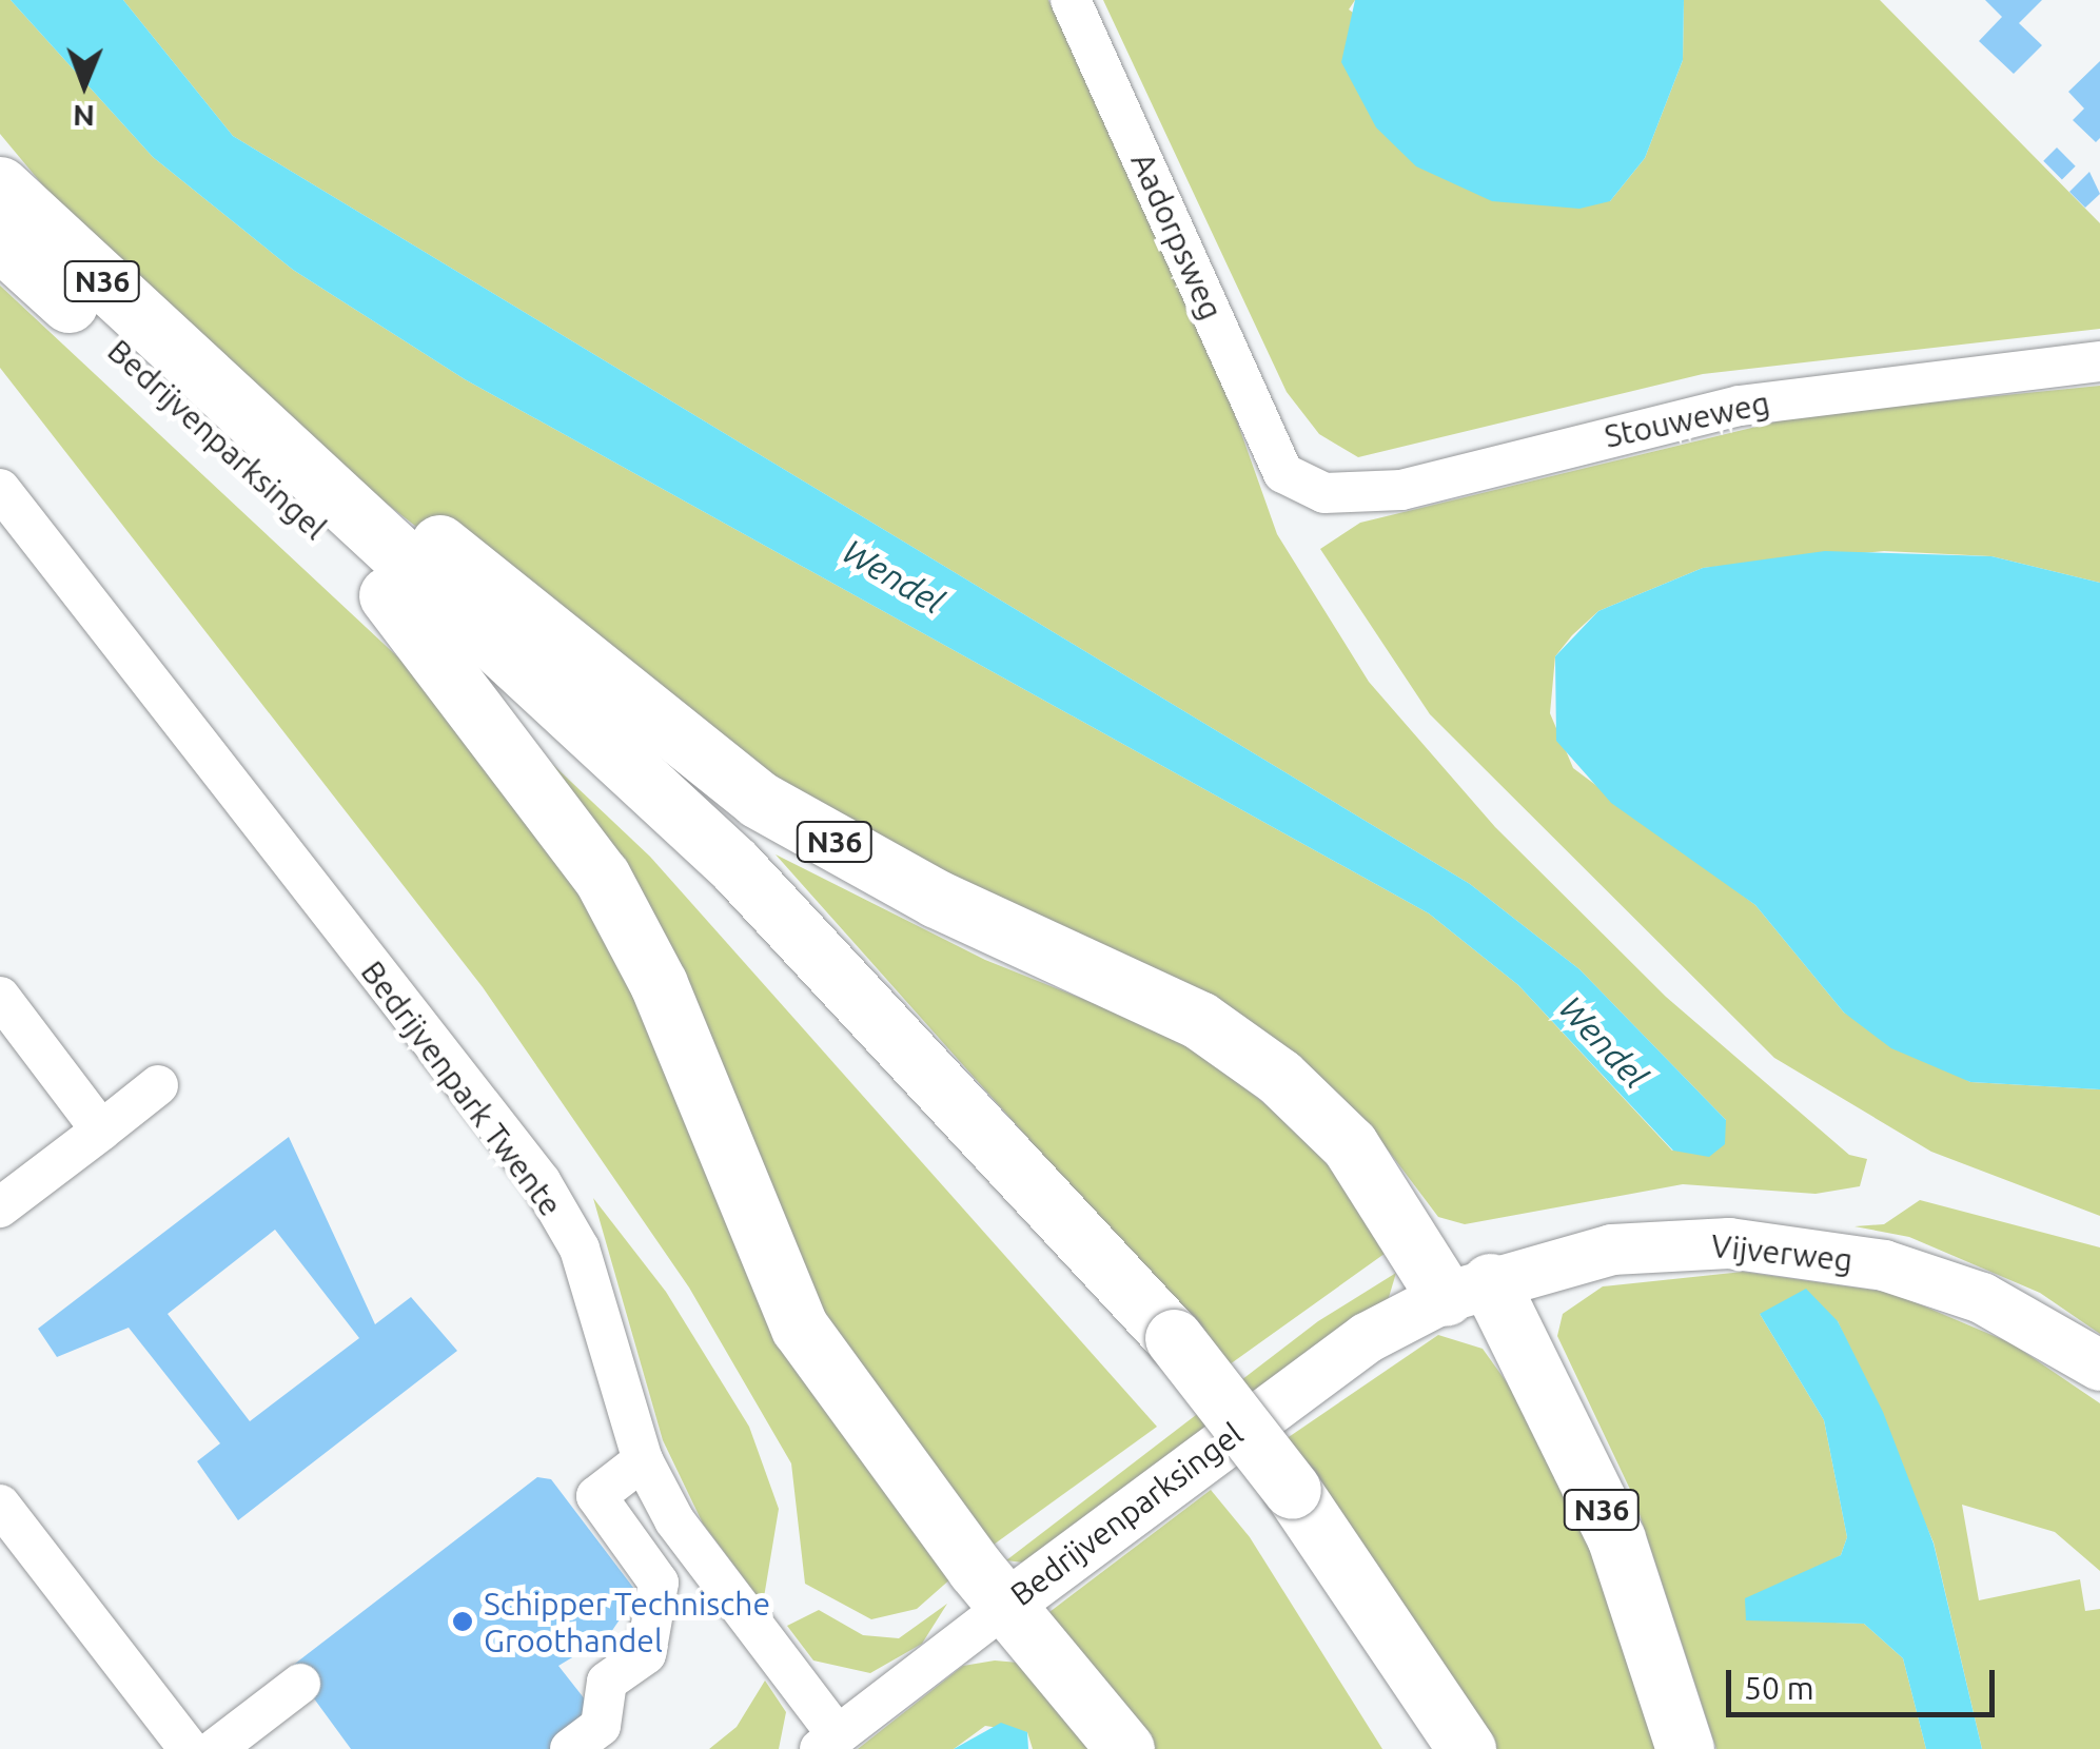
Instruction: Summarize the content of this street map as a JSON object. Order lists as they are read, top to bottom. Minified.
{"streets":{"highway":["N36","Bedrijvenparksingel"],"main road":["Vijverweg"],"street":["Aadorpsweg","Stouweweg","Bedrijvenpark Twente"]},"crossings":[["Aadorpsweg","Stouweweg"],["N36","Bedrijvenparksingel"],["N36","Vijverweg"],["Bedrijvenparksingel","Bedrijvenpark Twente"],["Bedrijvenparksingel","Vijverweg"]],"water":["Wendel"],"places":["Schipper Technische Groothandel"],"scale_bar":"50 m","north":"bottom"}
